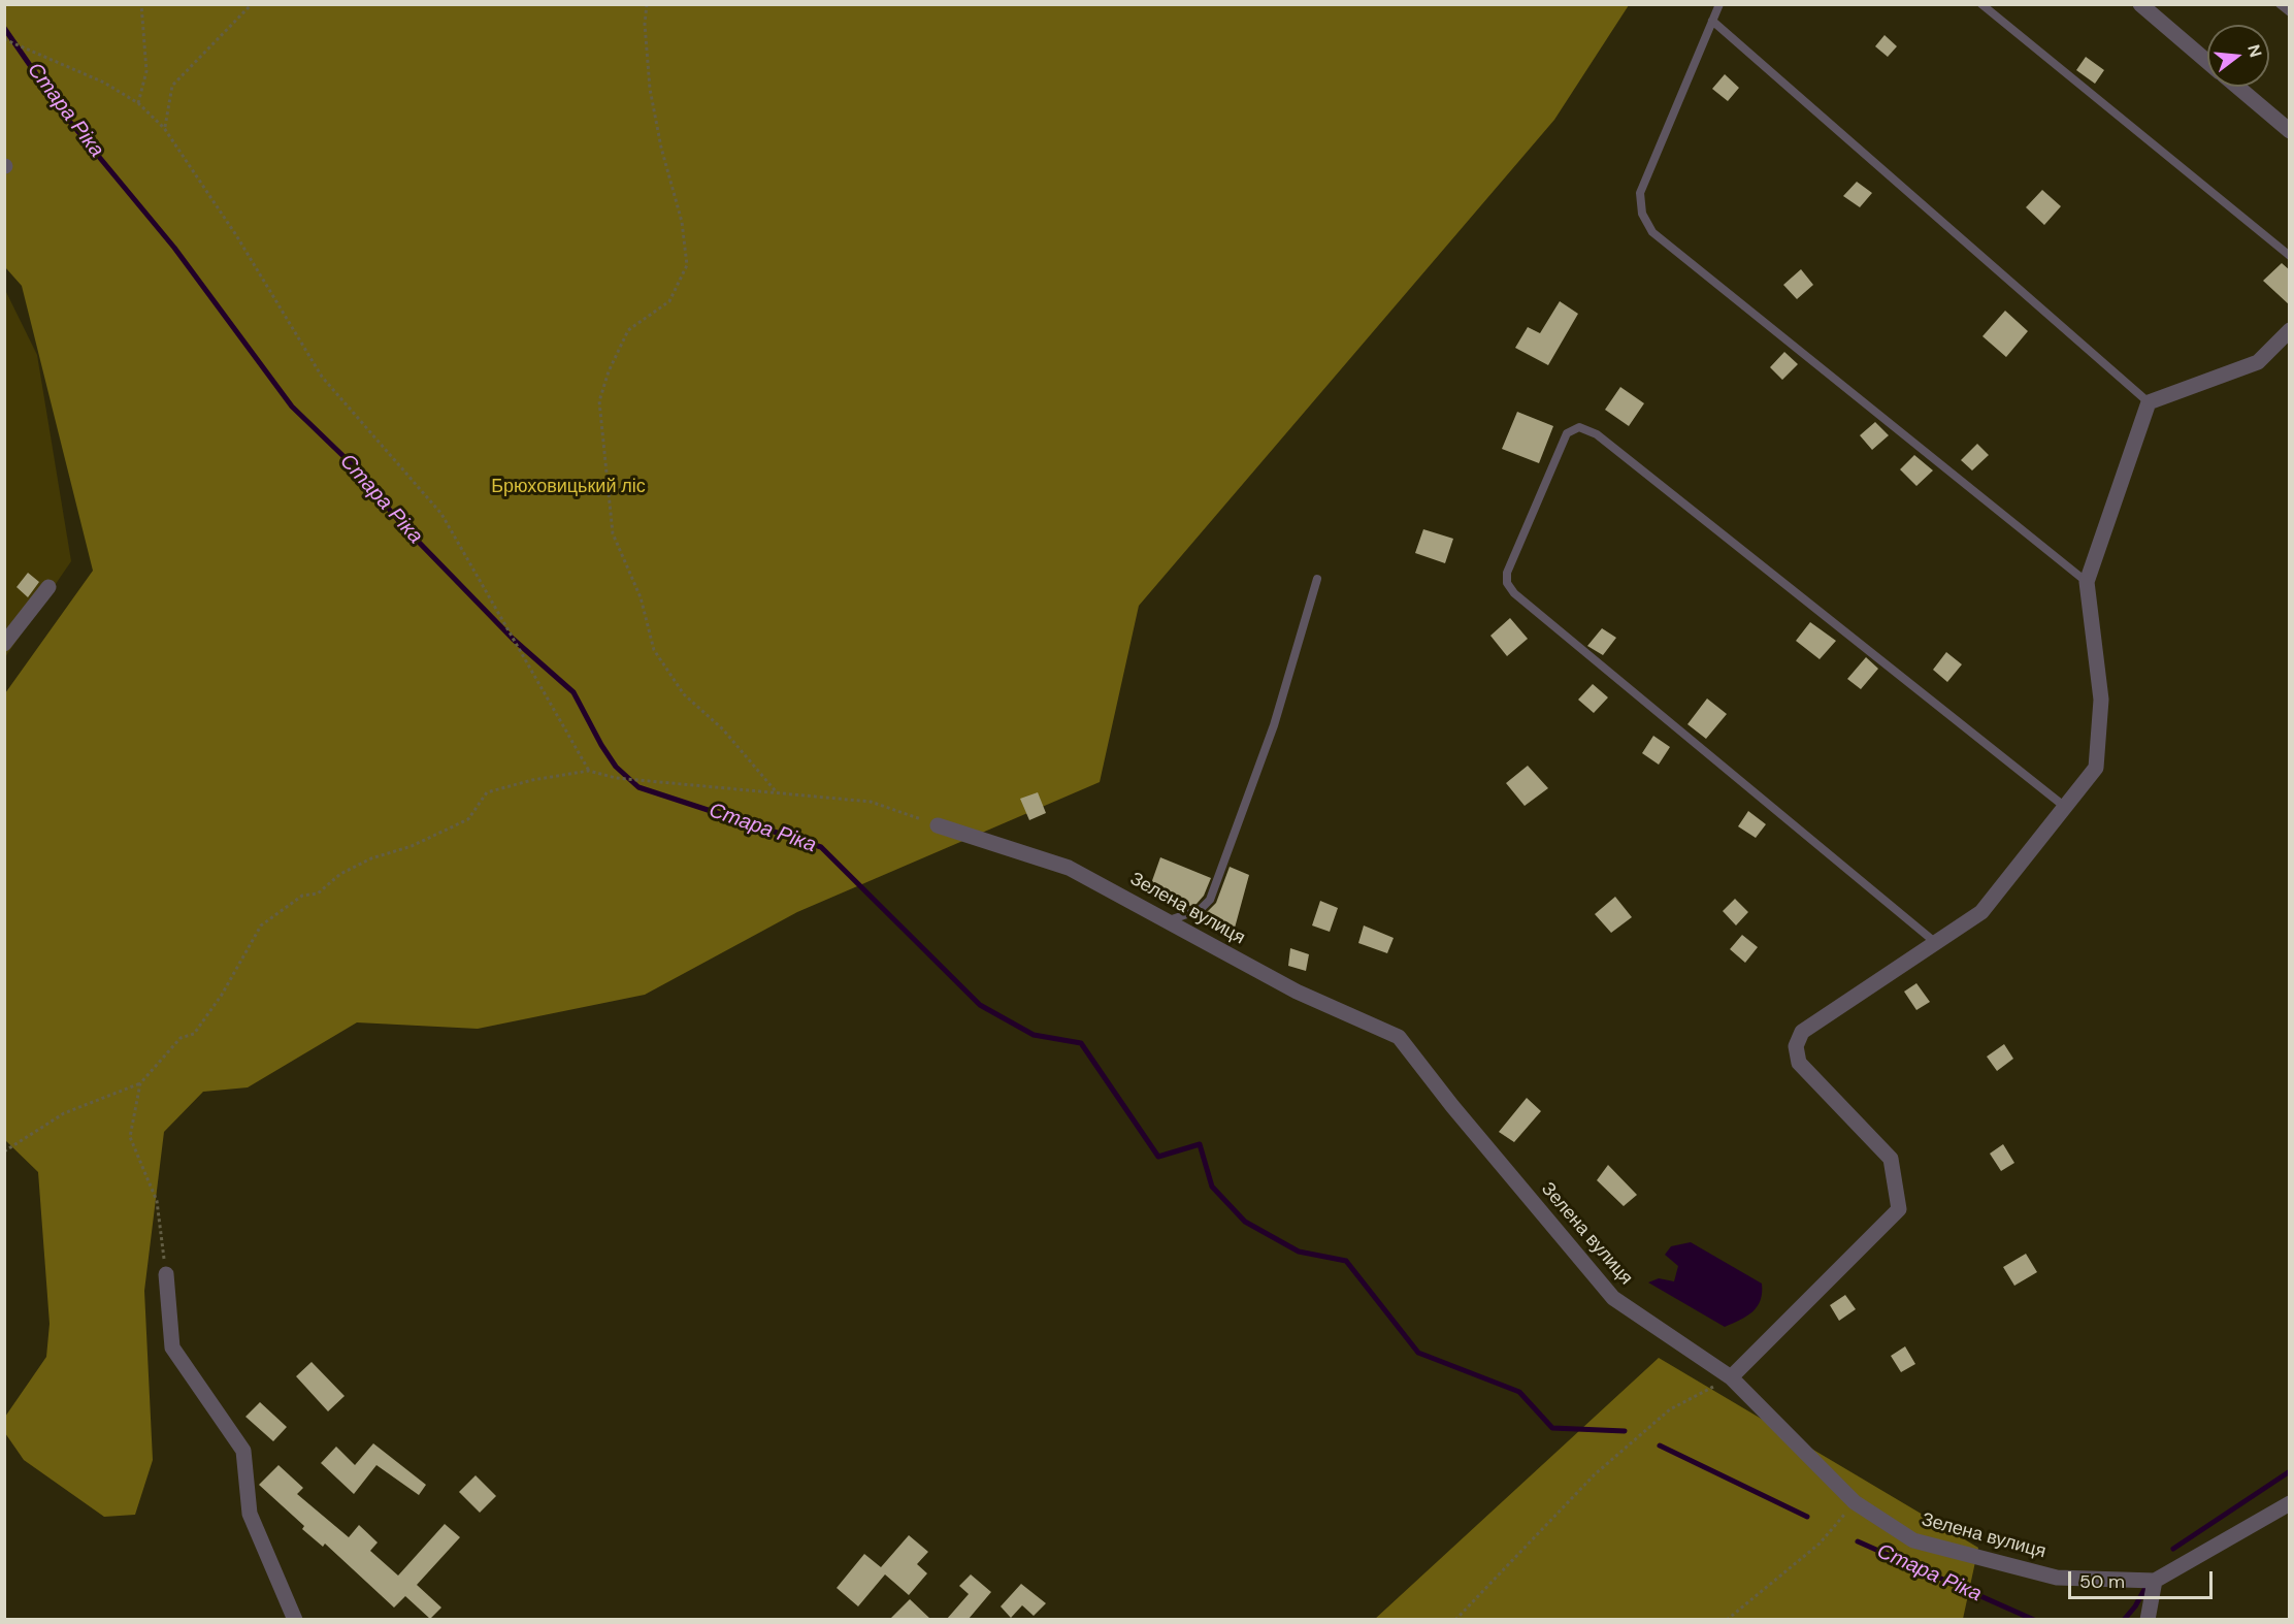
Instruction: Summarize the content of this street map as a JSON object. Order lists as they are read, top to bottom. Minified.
{"streets":{"street":["Зелена вулиця"]},"water":["Стара Ріка"],"parks":["Брюховицький ліс"],"scale_bar":"50 m","north":"right"}
